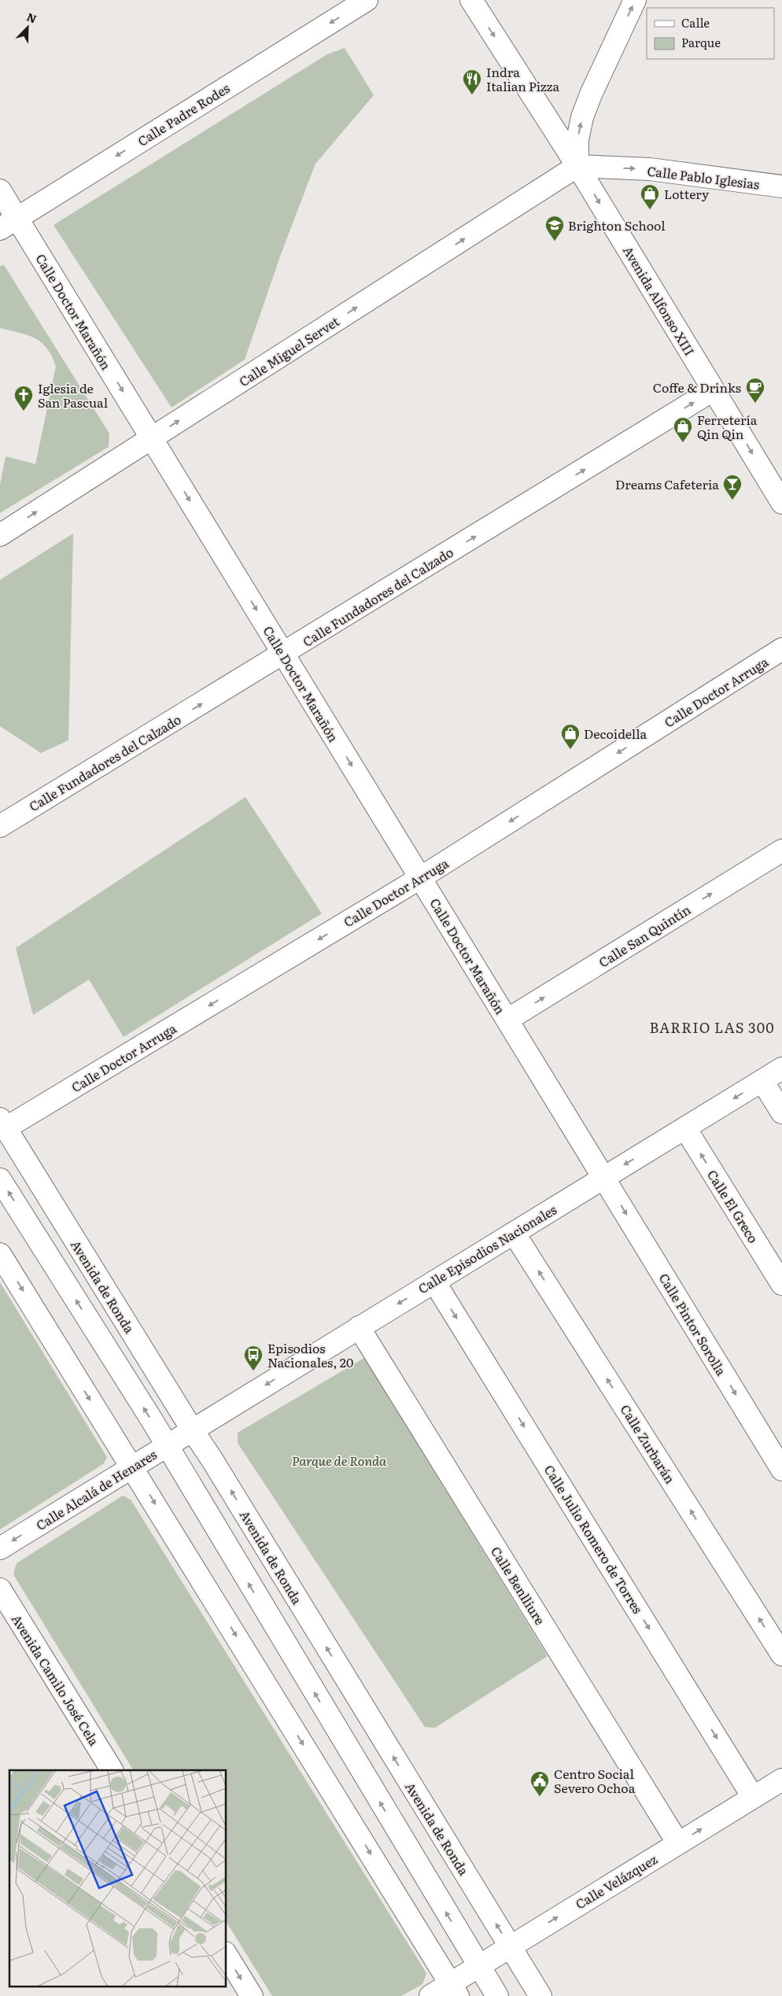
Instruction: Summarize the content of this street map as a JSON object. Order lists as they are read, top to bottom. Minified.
{"streets":{"street":["Calle Padre Rodes","Calle Pablo Iglesias","Avenida Alfonso XIII","Calle Doctor Marañón","Calle Miguel Servet","Calle Fundadores del Calzado","Calle Doctor Arruga","Calle San Quintín","Calle El Greco","Calle Episodios Nacionales","Avenida de Ronda","Calle Pintor Sorolla","Calle Zurbarán","Calle Alcalá de Henares","Calle Julio Romero de Torres","Calle Benlliure","Avenida Camilo José Cela","Calle Velázquez"]},"crossings":[["Calle Padre Rodes","Calle Doctor Marañón"],["Calle Pablo Iglesias","Avenida Alfonso XIII"],["Calle Pablo Iglesias","Calle Miguel Servet"],["Avenida Alfonso XIII","Calle Miguel Servet"],["Avenida Alfonso XIII","Calle Fundadores del Calzado"],["Calle Doctor Marañón","Calle Miguel Servet"],["Calle Doctor Marañón","Calle Fundadores del Calzado"],["Calle Doctor Marañón","Calle Doctor Arruga"],["Calle Doctor Marañón","Calle San Quintín"],["Calle Doctor Marañón","Calle Episodios Nacionales"],["Calle Doctor Marañón","Calle Pintor Sorolla"],["Calle Doctor Arruga","Avenida de Ronda"],["Calle El Greco","Calle Episodios Nacionales"],["Calle Episodios Nacionales","Avenida de Ronda"],["Calle Episodios Nacionales","Calle Pintor Sorolla"],["Calle Episodios Nacionales","Calle Zurbarán"],["Calle Episodios Nacionales","Calle Alcalá de Henares"],["Calle Episodios Nacionales","Calle Julio Romero de Torres"],["Calle Episodios Nacionales","Calle Benlliure"],["Avenida de Ronda","Calle Alcalá de Henares"],["Avenida de Ronda","Calle Velázquez"],["Calle Julio Romero de Torres","Calle Velázquez"],["Calle Benlliure","Calle Velázquez"]],"one_way":["Calle Padre Rodes","Calle Pablo Iglesias","Avenida Alfonso XIII","Calle Doctor Marañón","Calle Miguel Servet","Calle Fundadores del Calzado","Calle Doctor Arruga","Calle San Quintín","Calle El Greco","Calle Episodios Nacionales","Calle Pintor Sorolla","Calle Zurbarán","Calle Alcalá de Henares","Calle Julio Romero de Torres","Calle Velázquez"],"districts":["BARRIO LAS 300"],"parks":["Parque de Ronda"],"places":{"restaurant":["Indra Italian Pizza"],"shop":["Lottery","Ferretería Qin Qin","Decoidella"],"school or university":["Brighton School"],"cafe":["Coffe & Drinks"],"church":["Iglesia de San Pascual"],"bar":["Dreams Cafeteria"],"bus stop":["Episodios Nacionales, 20"],"public building":["Centro Social Severo Ochoa"]},"legend":["Calle","Parque"],"north":"top right"}
